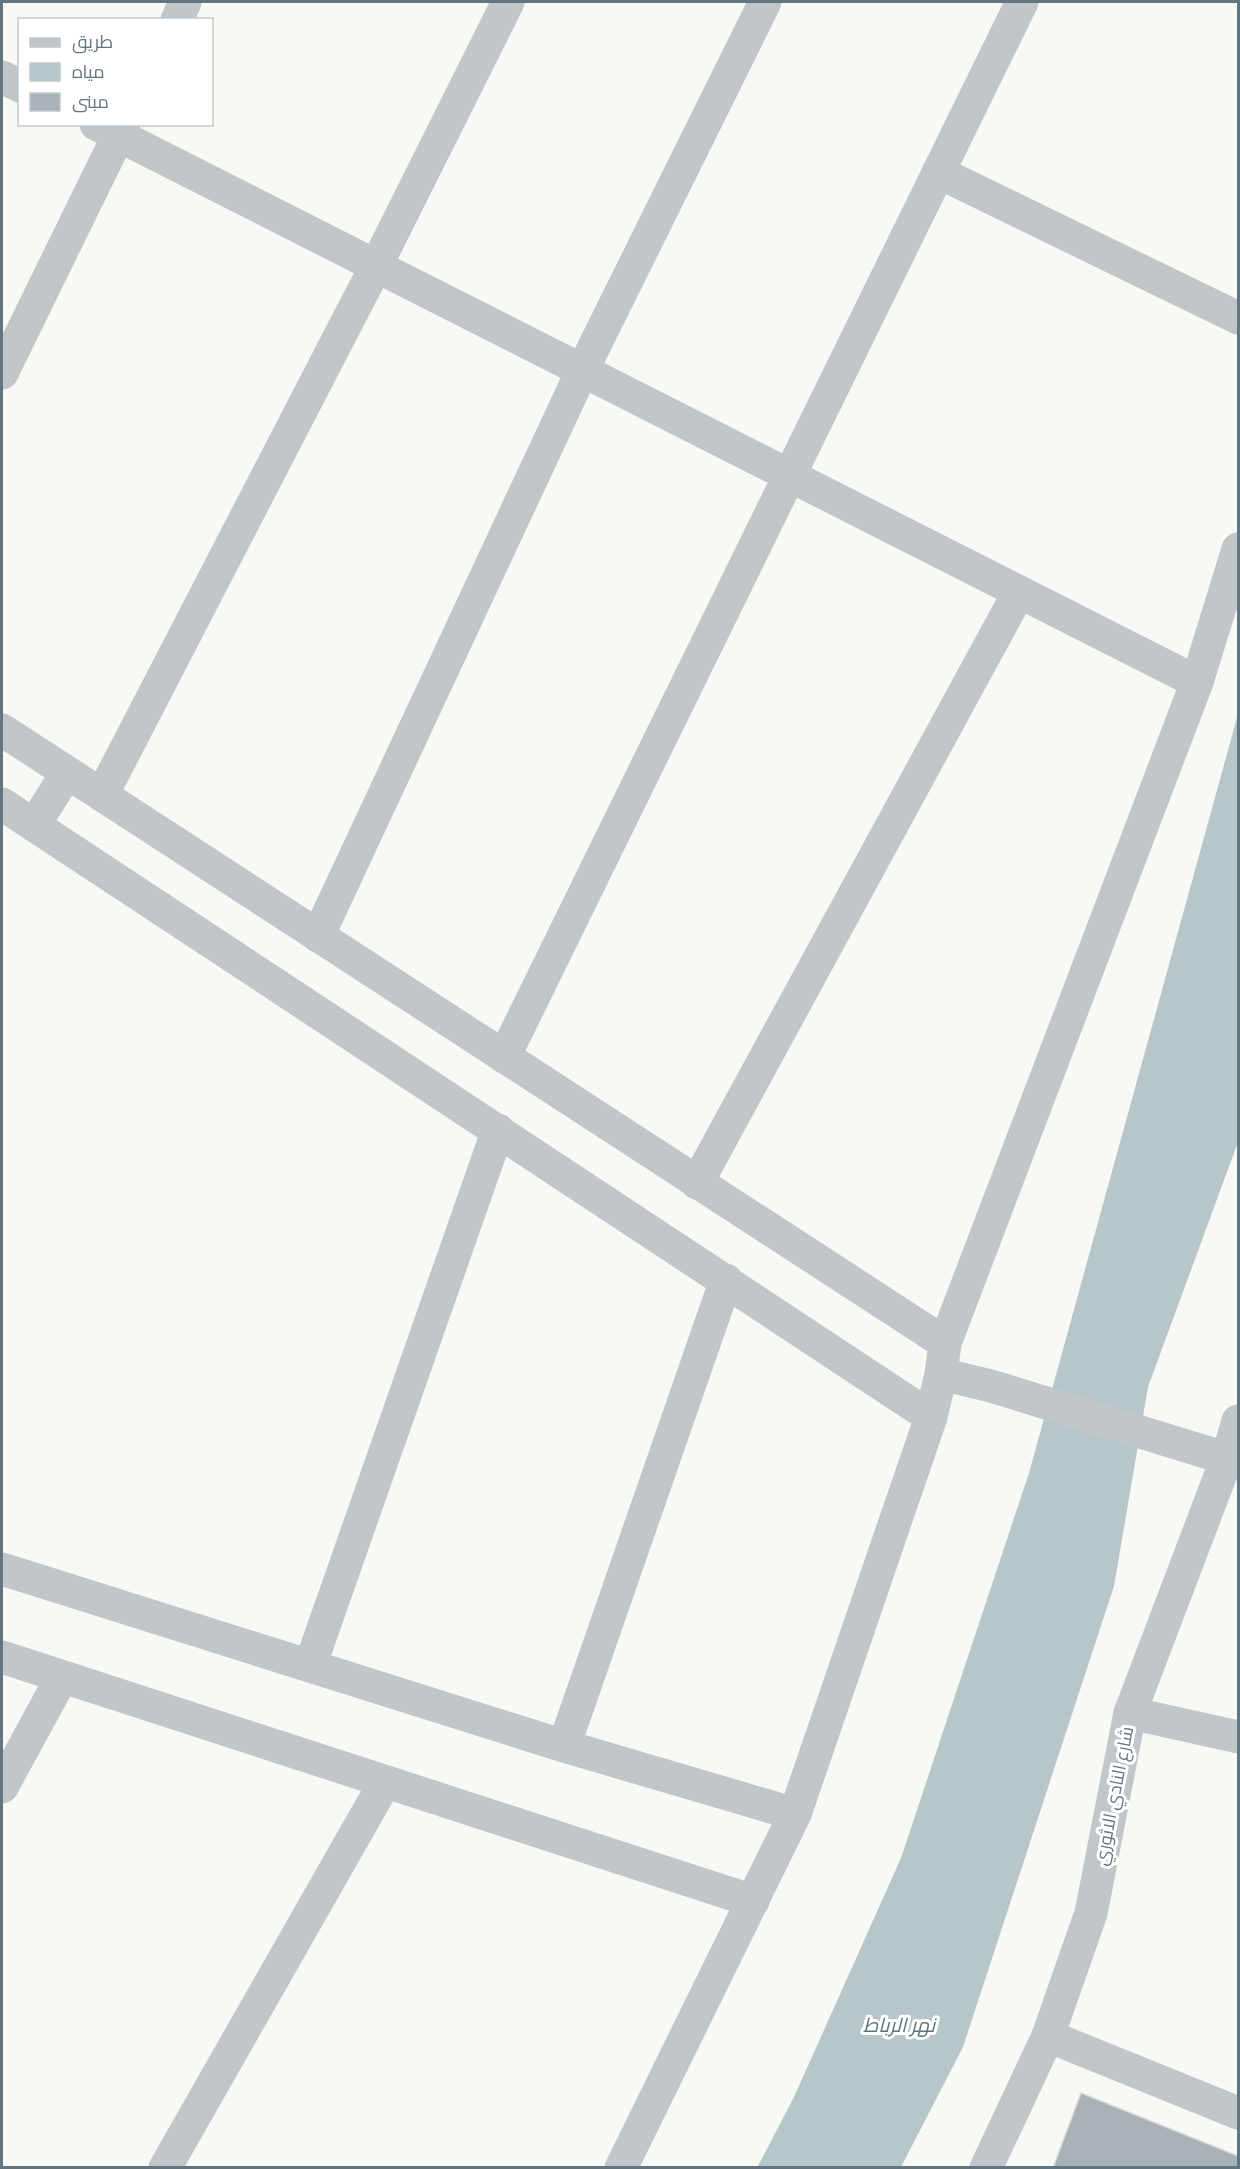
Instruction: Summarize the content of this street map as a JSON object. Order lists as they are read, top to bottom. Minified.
{"streets":{"street":["شارع النادي الاثوري"]},"water":["نهر الرباط"],"legend":["طريق","مياه","مبنى"]}
